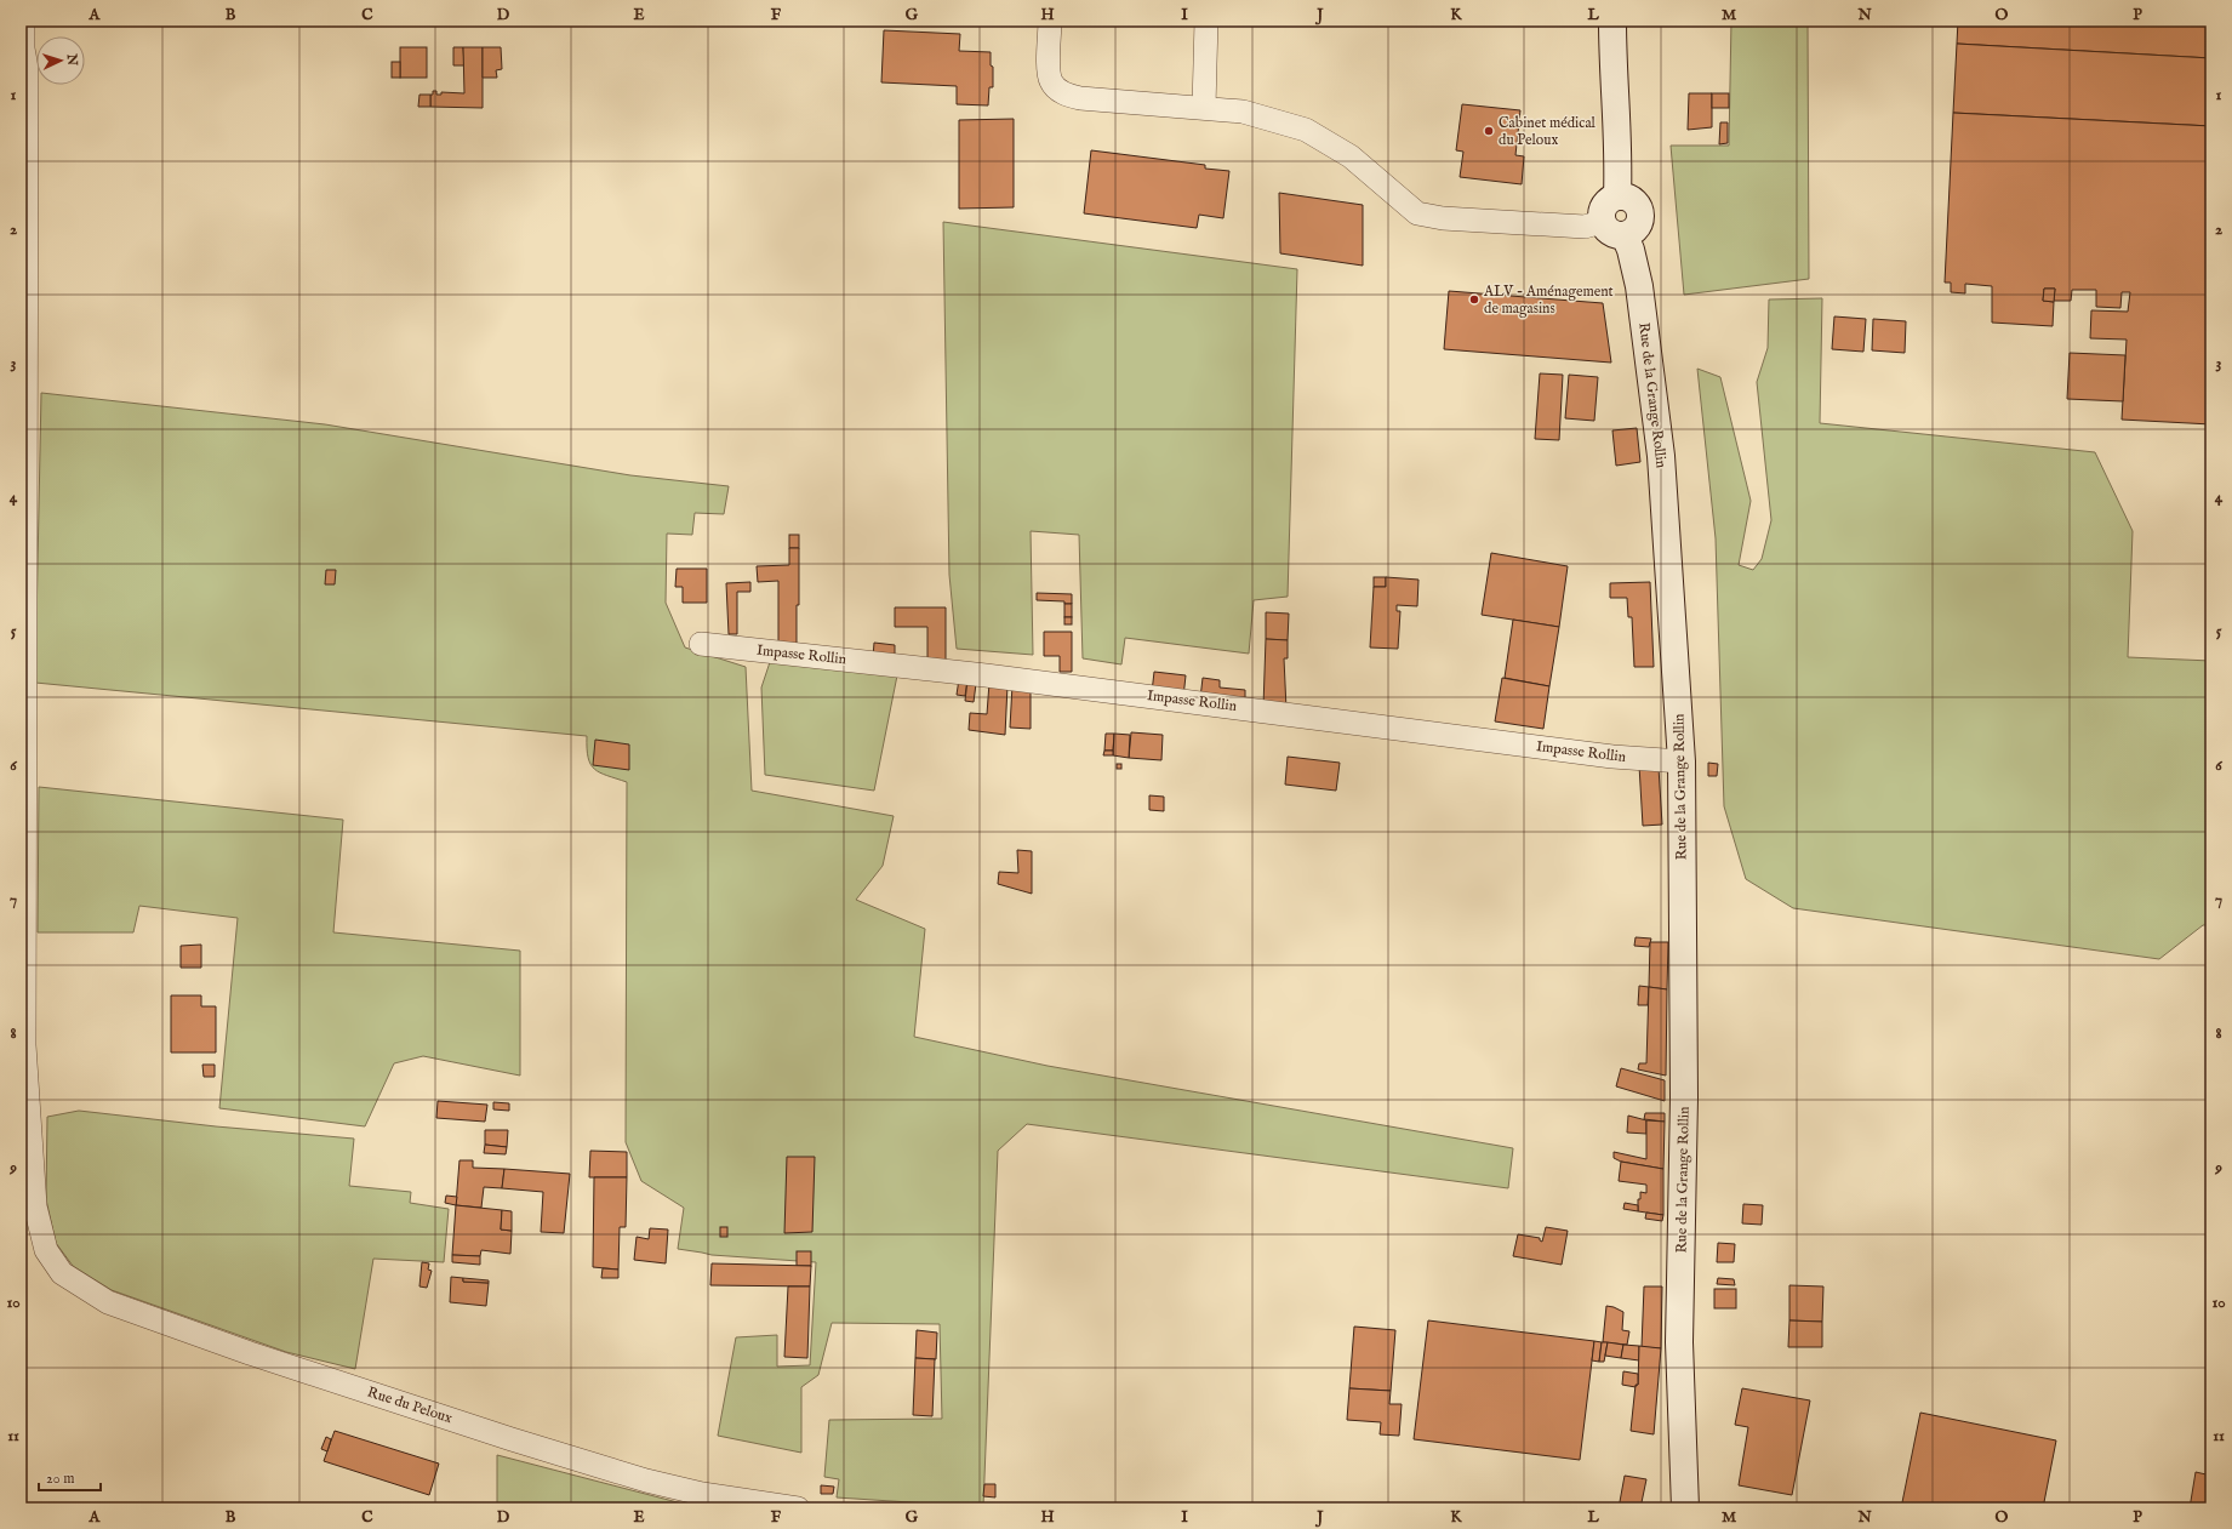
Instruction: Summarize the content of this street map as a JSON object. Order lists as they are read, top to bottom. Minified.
{"streets":{"main road":["Rue de la Grange Rollin"],"street":["Impasse Rollin","Rue du Peloux"]},"crossings":[["Rue de la Grange Rollin","Impasse Rollin"]],"places":["Cabinet médical du Peloux","ALV - Aménagement de magasins"],"scale_bar":"20 m","north":"right","grid":{"columns":["A","B","C","D","E","F","G","H","I","J","K","L","M","N","O","P"],"rows":["1","2","3","4","5","6","7","8","9","10","11"]}}
